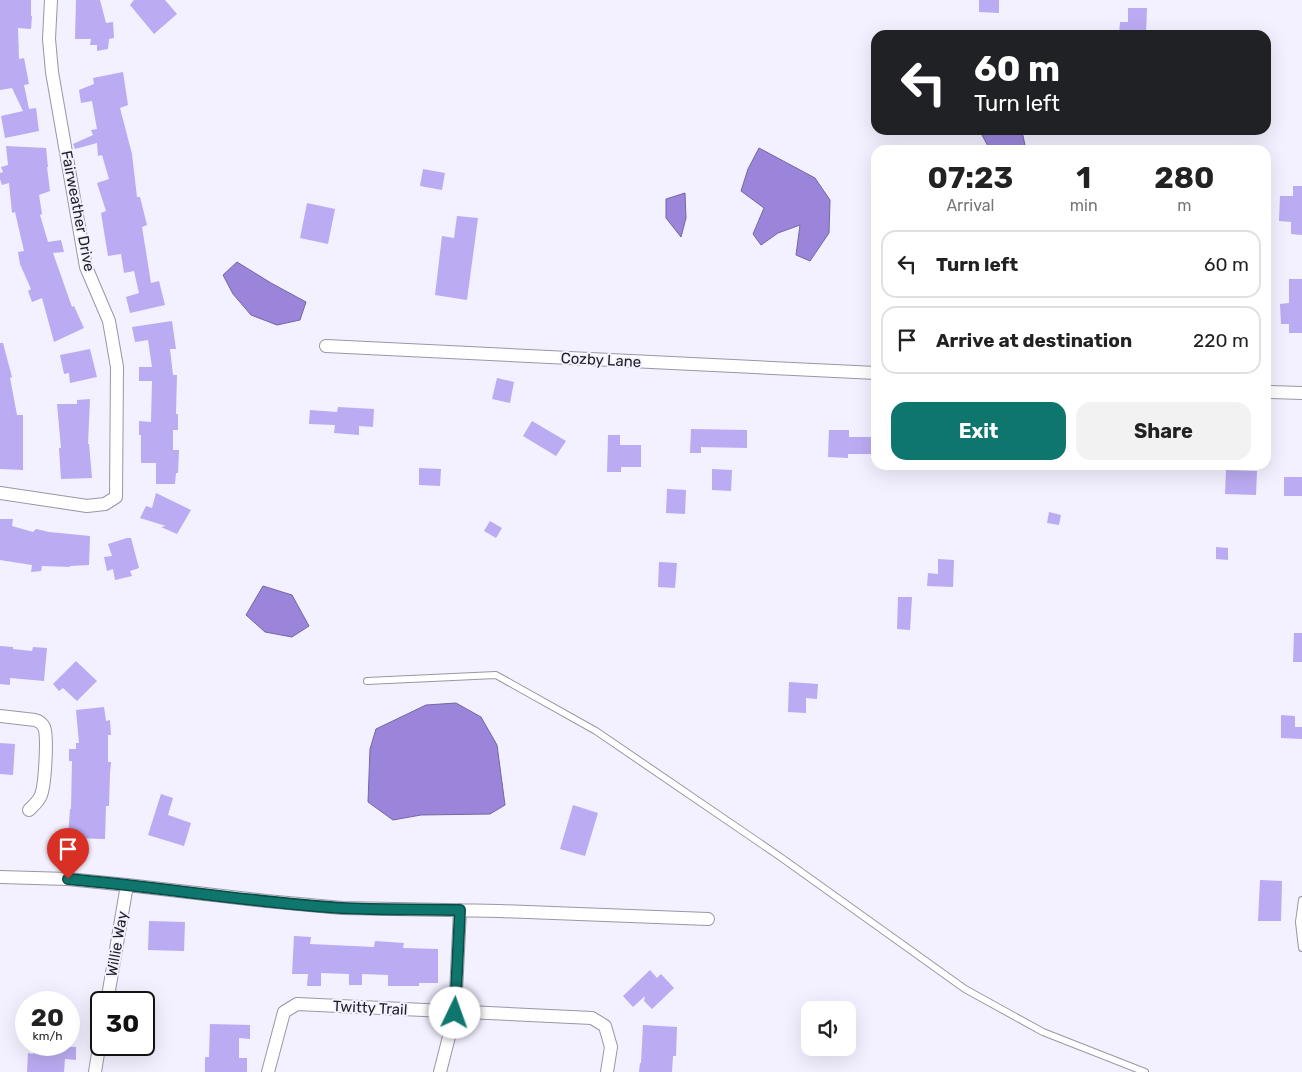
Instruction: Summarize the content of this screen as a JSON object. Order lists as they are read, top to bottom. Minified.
{"streets":{"street":["Fairweather Drive","Cozby Lane","Willie Way","Twitty Trail"]},"page":{"turn":["60 m","Turn left"],"eta":["07:23","Arrival","1","min","280","m"],"list":[{"name":"Turn left","value":"60 m"},{"name":"Arrive at destination","value":"220 m"}],"buttons":["Exit","Share"],"speed":"20 km/h","limit":"30"}}
